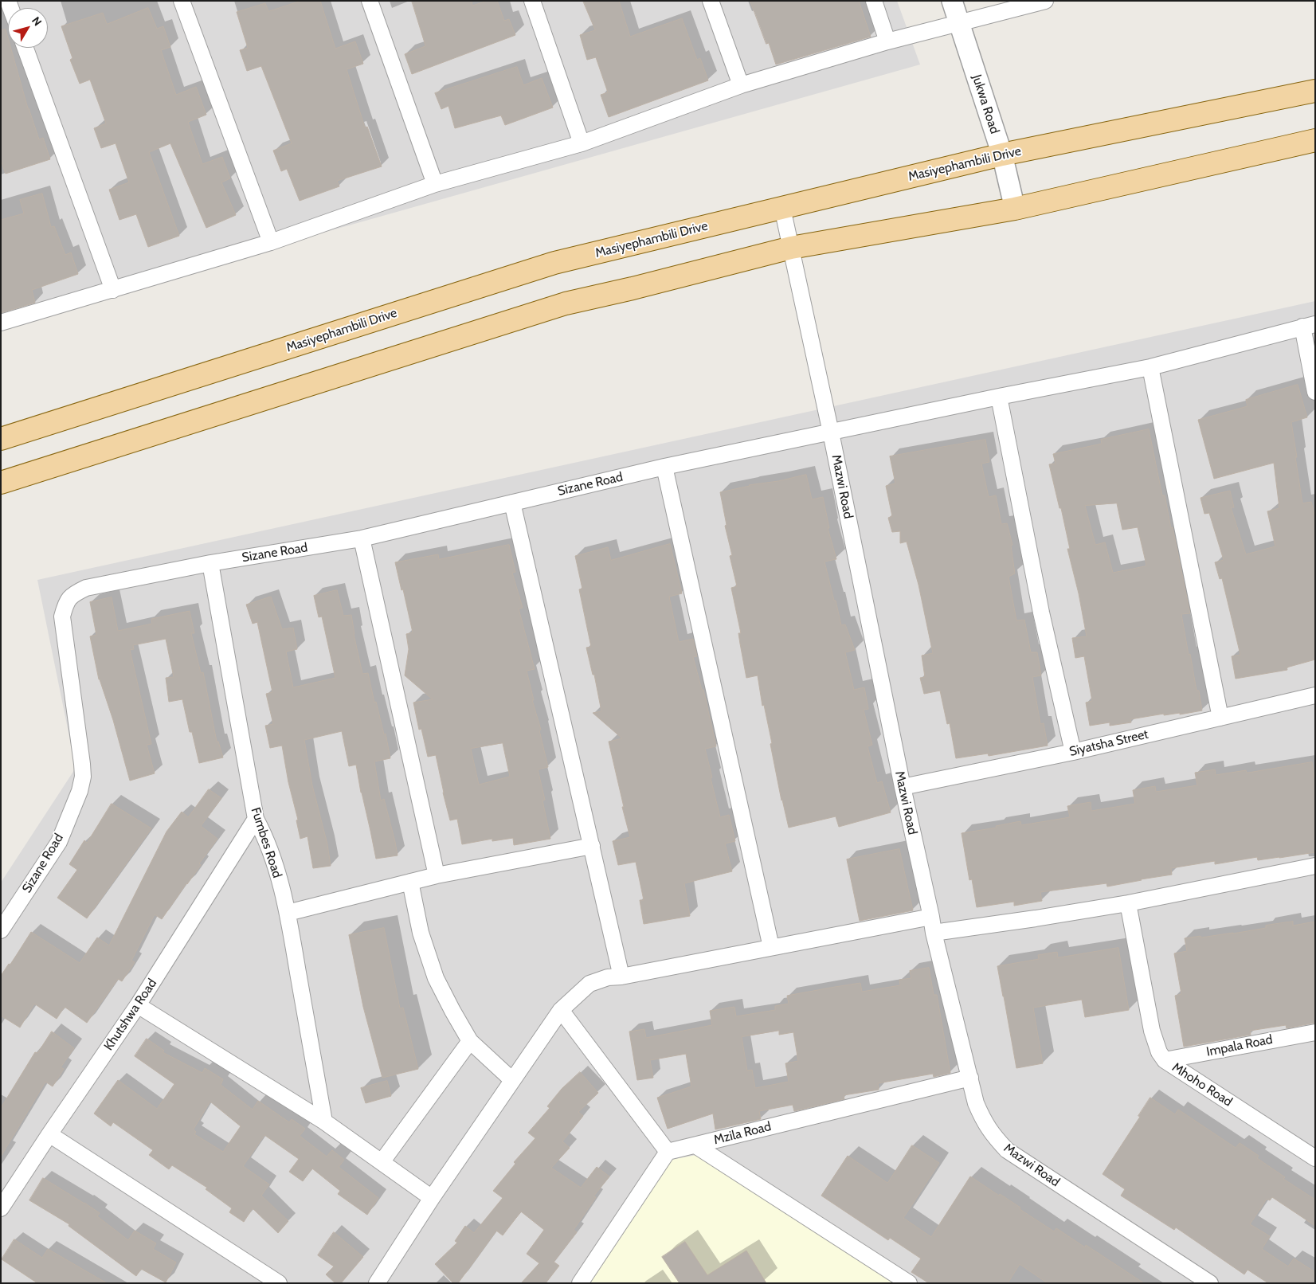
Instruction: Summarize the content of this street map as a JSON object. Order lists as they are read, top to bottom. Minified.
{"streets":{"main road":["Masiyephambili Drive"],"street":["Jukwa Road","Sizane Road","Mazwi Road","Siyatsha Street","Fumbes Road","Khutshwa Road","Impala Road","Mhoho Road","Mzila Road"]},"crossings":[["Jukwa Road","Masiyephambili Drive"],["Masiyephambili Drive","Mazwi Road"],["Sizane Road","Mazwi Road"],["Sizane Road","Fumbes Road"],["Mazwi Road","Siyatsha Street"],["Mazwi Road","Mzila Road"],["Fumbes Road","Khutshwa Road"],["Impala Road","Mhoho Road"]],"north":"top right"}
